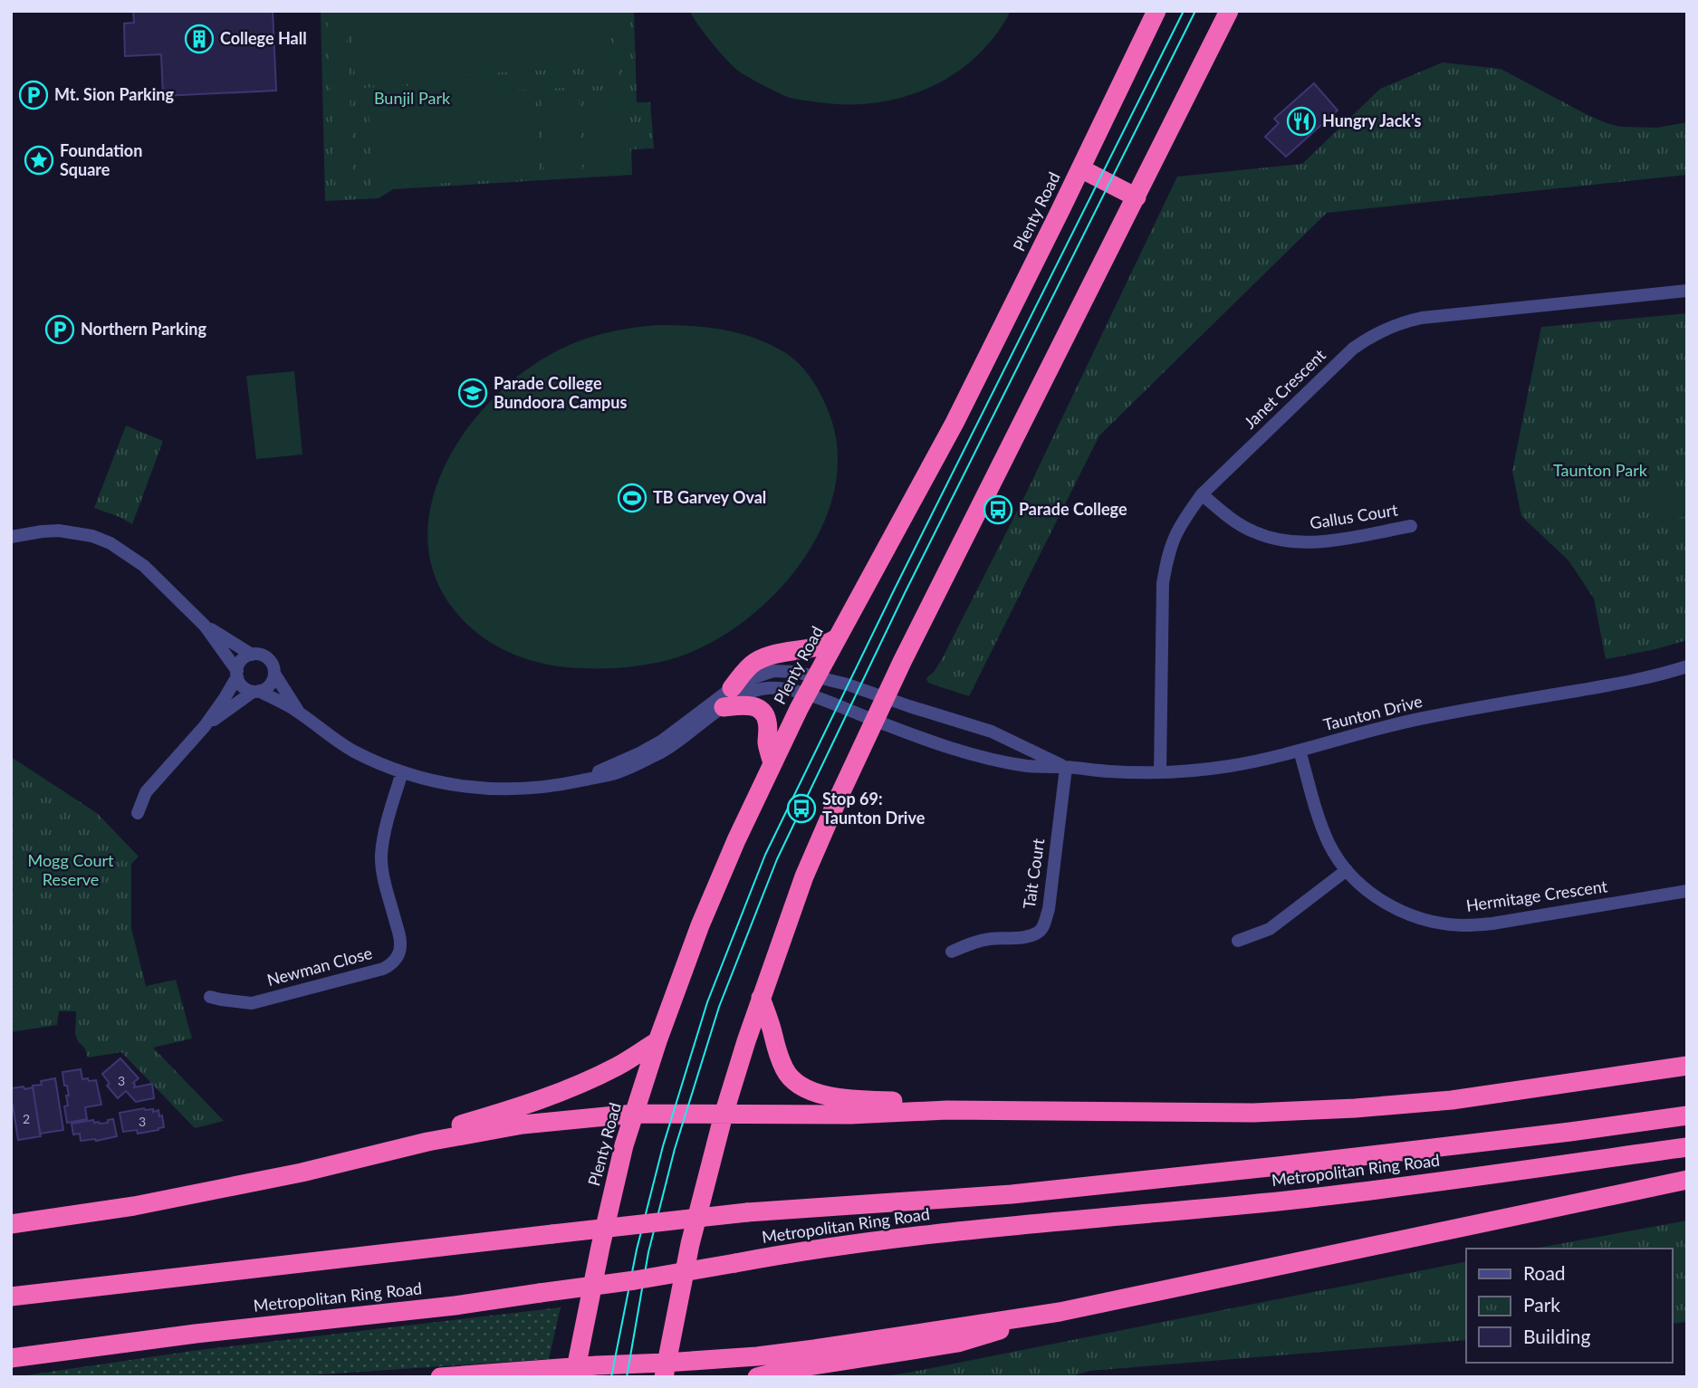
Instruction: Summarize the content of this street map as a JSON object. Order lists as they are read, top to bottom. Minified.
{"streets":{"highway":["Plenty Road","Metropolitan Ring Road"],"street":["Janet Crescent","Gallus Court","Taunton Drive","Tait Court","Hermitage Crescent","Newman Close"]},"crossings":[["Plenty Road","Taunton Drive"],["Janet Crescent","Gallus Court"],["Janet Crescent","Taunton Drive"],["Taunton Drive","Tait Court"],["Taunton Drive","Hermitage Crescent"]],"parks":["Bunjil Park","Taunton Park","Mogg Court Reserve"],"places":{"building":["College Hall"],"parking":["Mt. Sion Parking","Northern Parking"],"restaurant":["Hungry Jack's"],"place":["Foundation Square"],"school or university":["Parade College Bundoora Campus"],"sports":["TB Garvey Oval"],"bus stop":["Parade College","Stop 69: Taunton Drive"]},"house_numbers":["3","2","3"],"legend":["Road","Park","Building"]}
